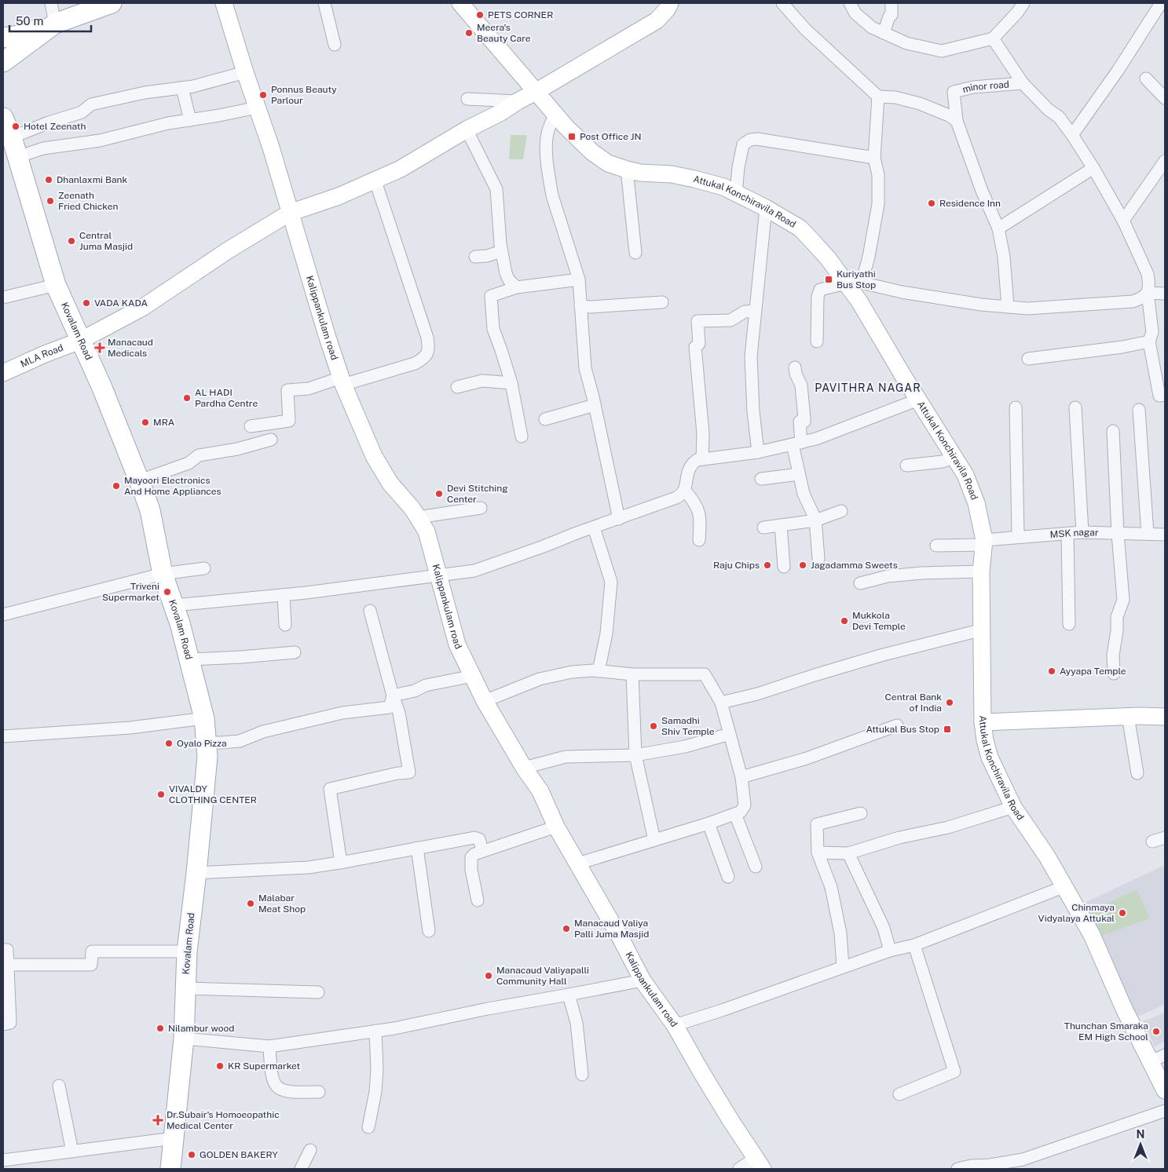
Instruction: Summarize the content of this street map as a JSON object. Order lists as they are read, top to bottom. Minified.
{"streets":{"main road":["Kovalam Road"],"street":["minor road","Attukal Konchiravila Road","Kalippankulam road","MLA Road","MSK nagar"]},"crossings":[["Attukal Konchiravila Road","MLA Road"],["Attukal Konchiravila Road","MSK nagar"],["Kalippankulam road","MLA Road"],["Kovalam Road","MLA Road"]],"districts":["PAVITHRA NAGAR"],"places":{"other":["PETS CORNER","Meera's Beauty Care","Ponnus Beauty Parlour","Hotel Zeenath","Dhanlaxmi Bank","Zeenath Fried Chicken","Residence Inn","Central Juma Masjid","VADA KADA","AL HADI Pardha Centre","MRA","Mayoori Electronics And Home Appliances","Devi Stitching Center","Raju Chips","Jagadamma Sweets","Triveni Supermarket","Mukkola Devi Temple","Ayyapa Temple","Central Bank of India","Samadhi Shiv Temple","Oyalo Pizza","VIVALDY CLOTHING CENTER","Malabar Meat Shop","Chinmaya Vidyalaya Attukal","Manacaud Valiya Palli Juma Masjid","Manacaud Valiyapalli Community Hall","Nilambur wood","Thunchan Smaraka EM High School","KR Supermarket","GOLDEN BAKERY"],"transit":["Post Office JN","Kuriyathi Bus Stop","Attukal Bus Stop"],"health":["Manacaud Medicals","Dr.Subair's Homoeopathic Medical Center"]},"scale_bar":"50 m","north":"top"}
